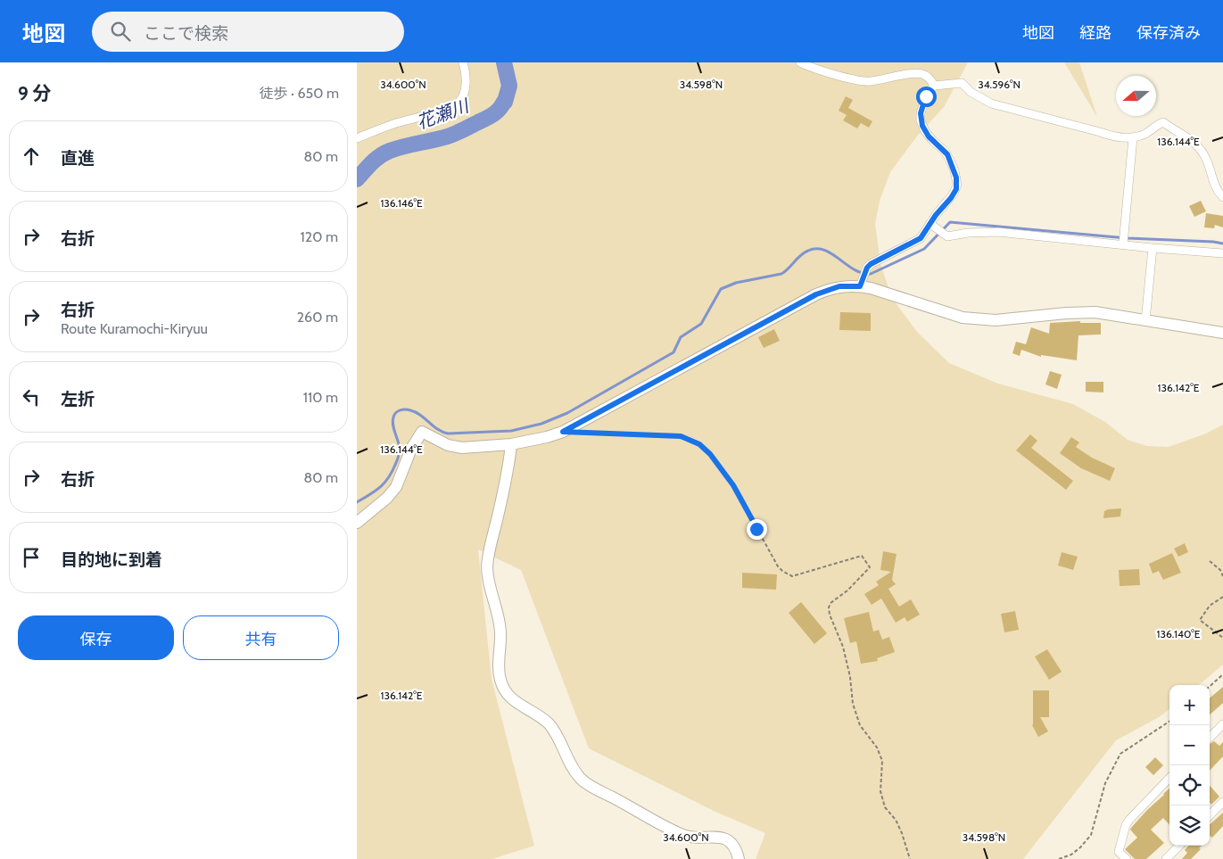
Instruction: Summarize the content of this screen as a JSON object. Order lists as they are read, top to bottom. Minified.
{"water":["花瀬川"],"north":"left","page":{"header":"地図","search":"ここで検索","nav":["地図","経路","保存済み"],"heading":["9 分","徒歩 · 650 m"],"list":[["直進","80 m"],["右折","120 m"],["右折","Route Kuramochi-Kiryuu","260 m"],["左折","110 m"],["右折","80 m"],"目的地に到着"],"buttons":["保存","共有"],"map_buttons":["+","−"]},"coordinates":["34.600°N","34.598°N","34.596°N","136.144°E","136.146°E","136.142°E","136.140°E"]}
